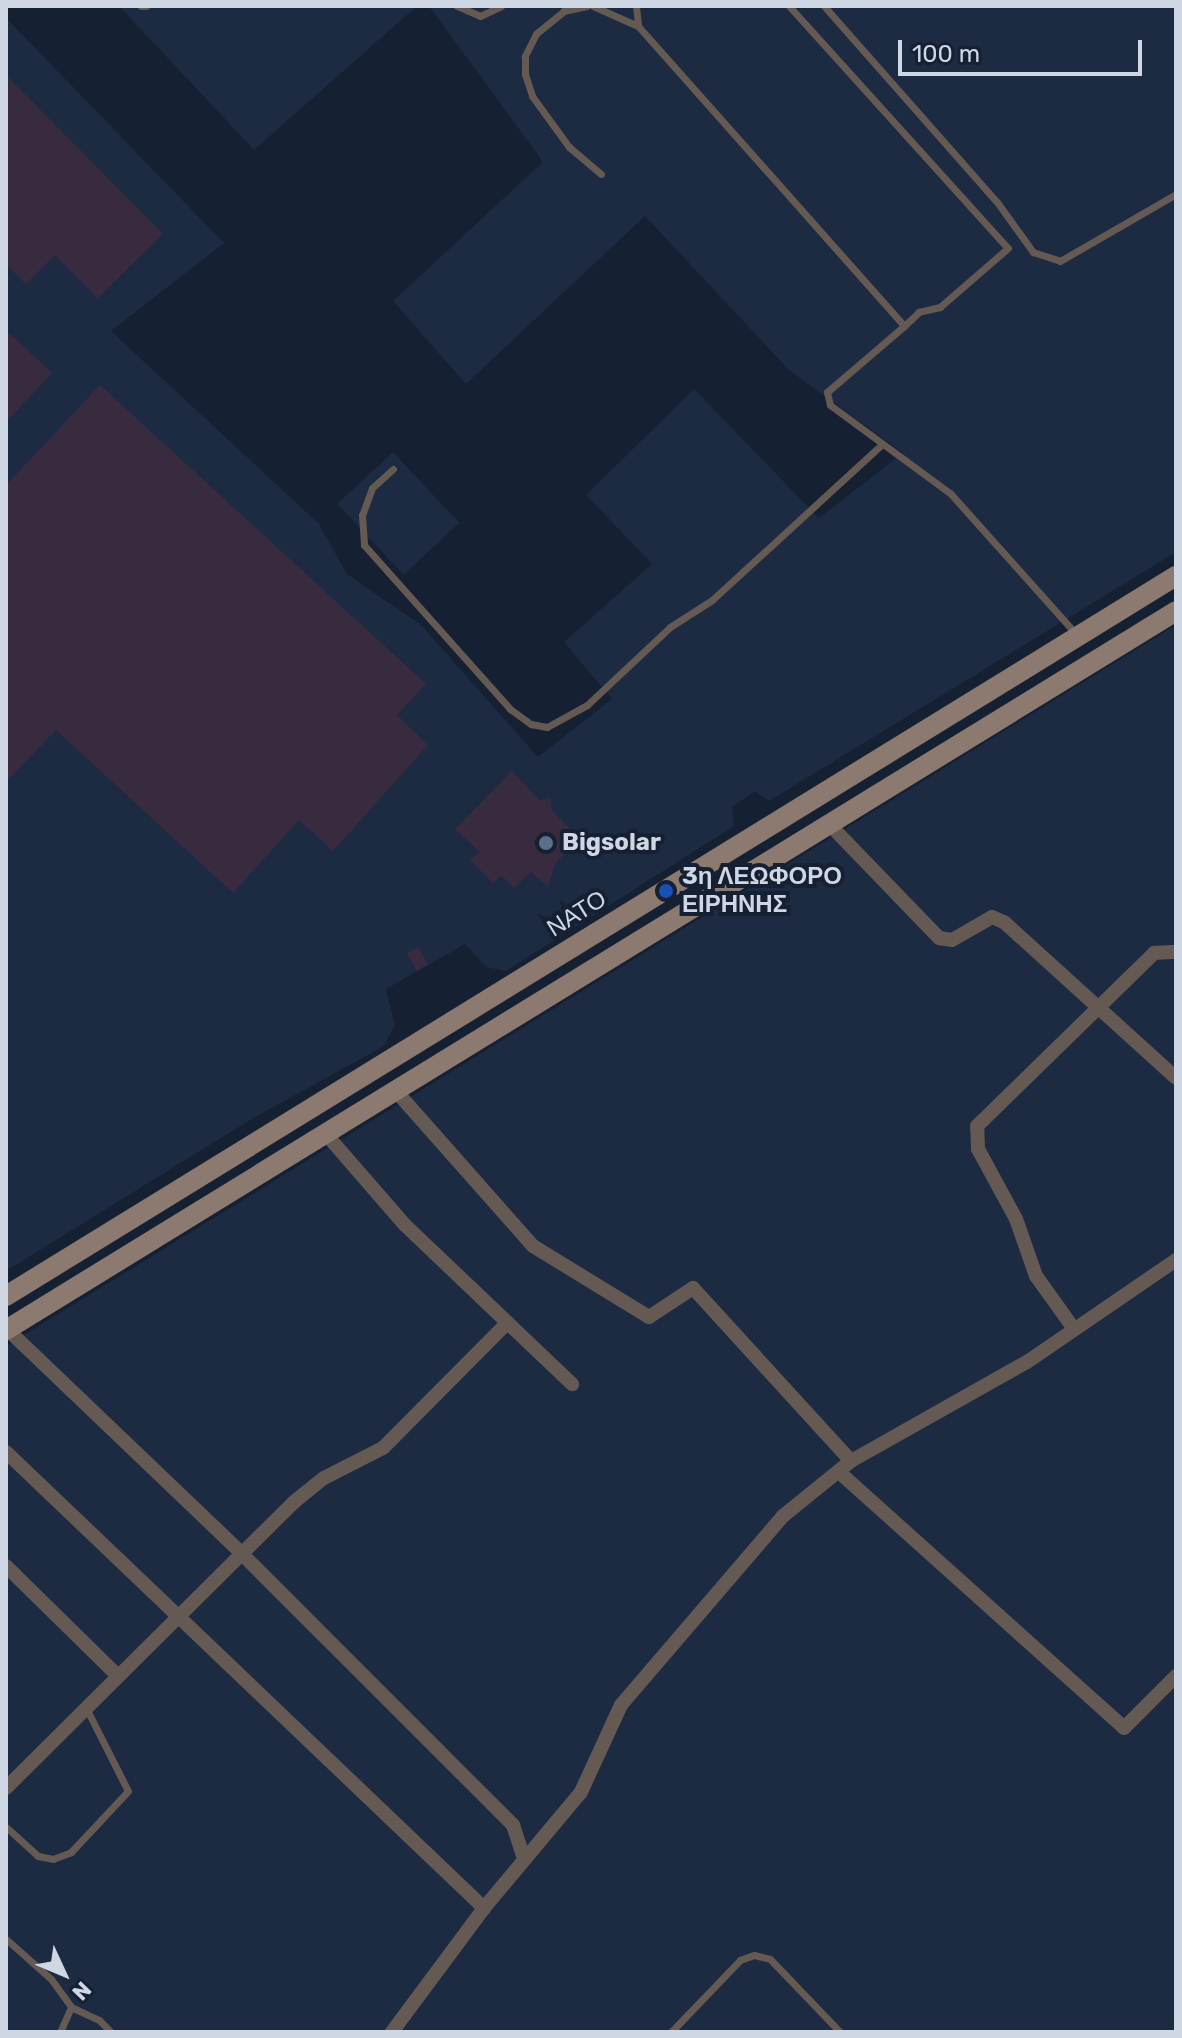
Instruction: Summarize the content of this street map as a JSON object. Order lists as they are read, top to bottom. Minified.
{"streets":{"main road":["ΝΑΤΟ"]},"places":["Bigsolar","3η ΛΕΩΦΟΡΟ ΕΙΡΗΝΗΣ"],"scale_bar":"100 m","north":"bottom right"}
